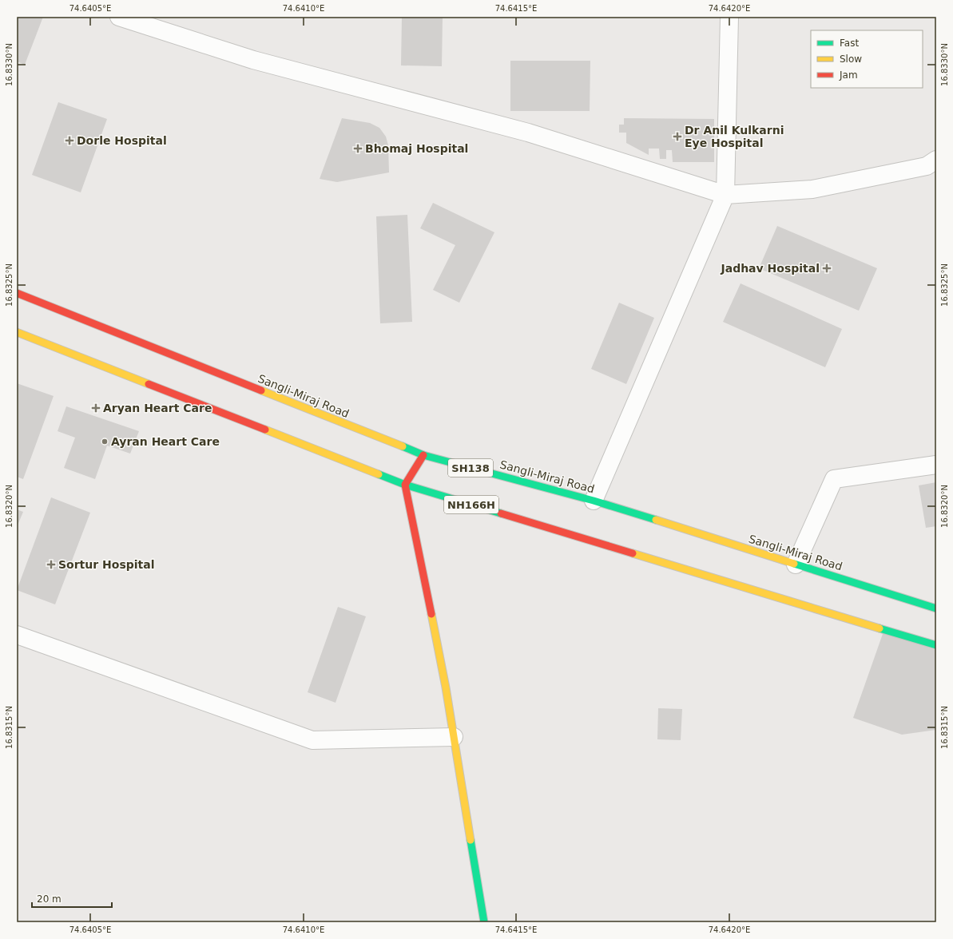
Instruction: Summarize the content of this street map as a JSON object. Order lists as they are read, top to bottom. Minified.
{"streets":{"main road":["Sangli-Miraj Road","SH138","NH166H"]},"places":{"health":["Dr Anil Kulkarni Eye Hospital","Dorle Hospital","Bhomaj Hospital","Jadhav Hospital","Aryan Heart Care","Sortur Hospital"],"other":["Ayran Heart Care"]},"legend":["Fast","Slow","Jam"],"scale_bar":"20 m","coordinates":["74.6405°E","74.6410°E","74.6415°E","74.6420°E","16.8330°N","16.8325°N","16.8320°N","16.8315°N"]}
